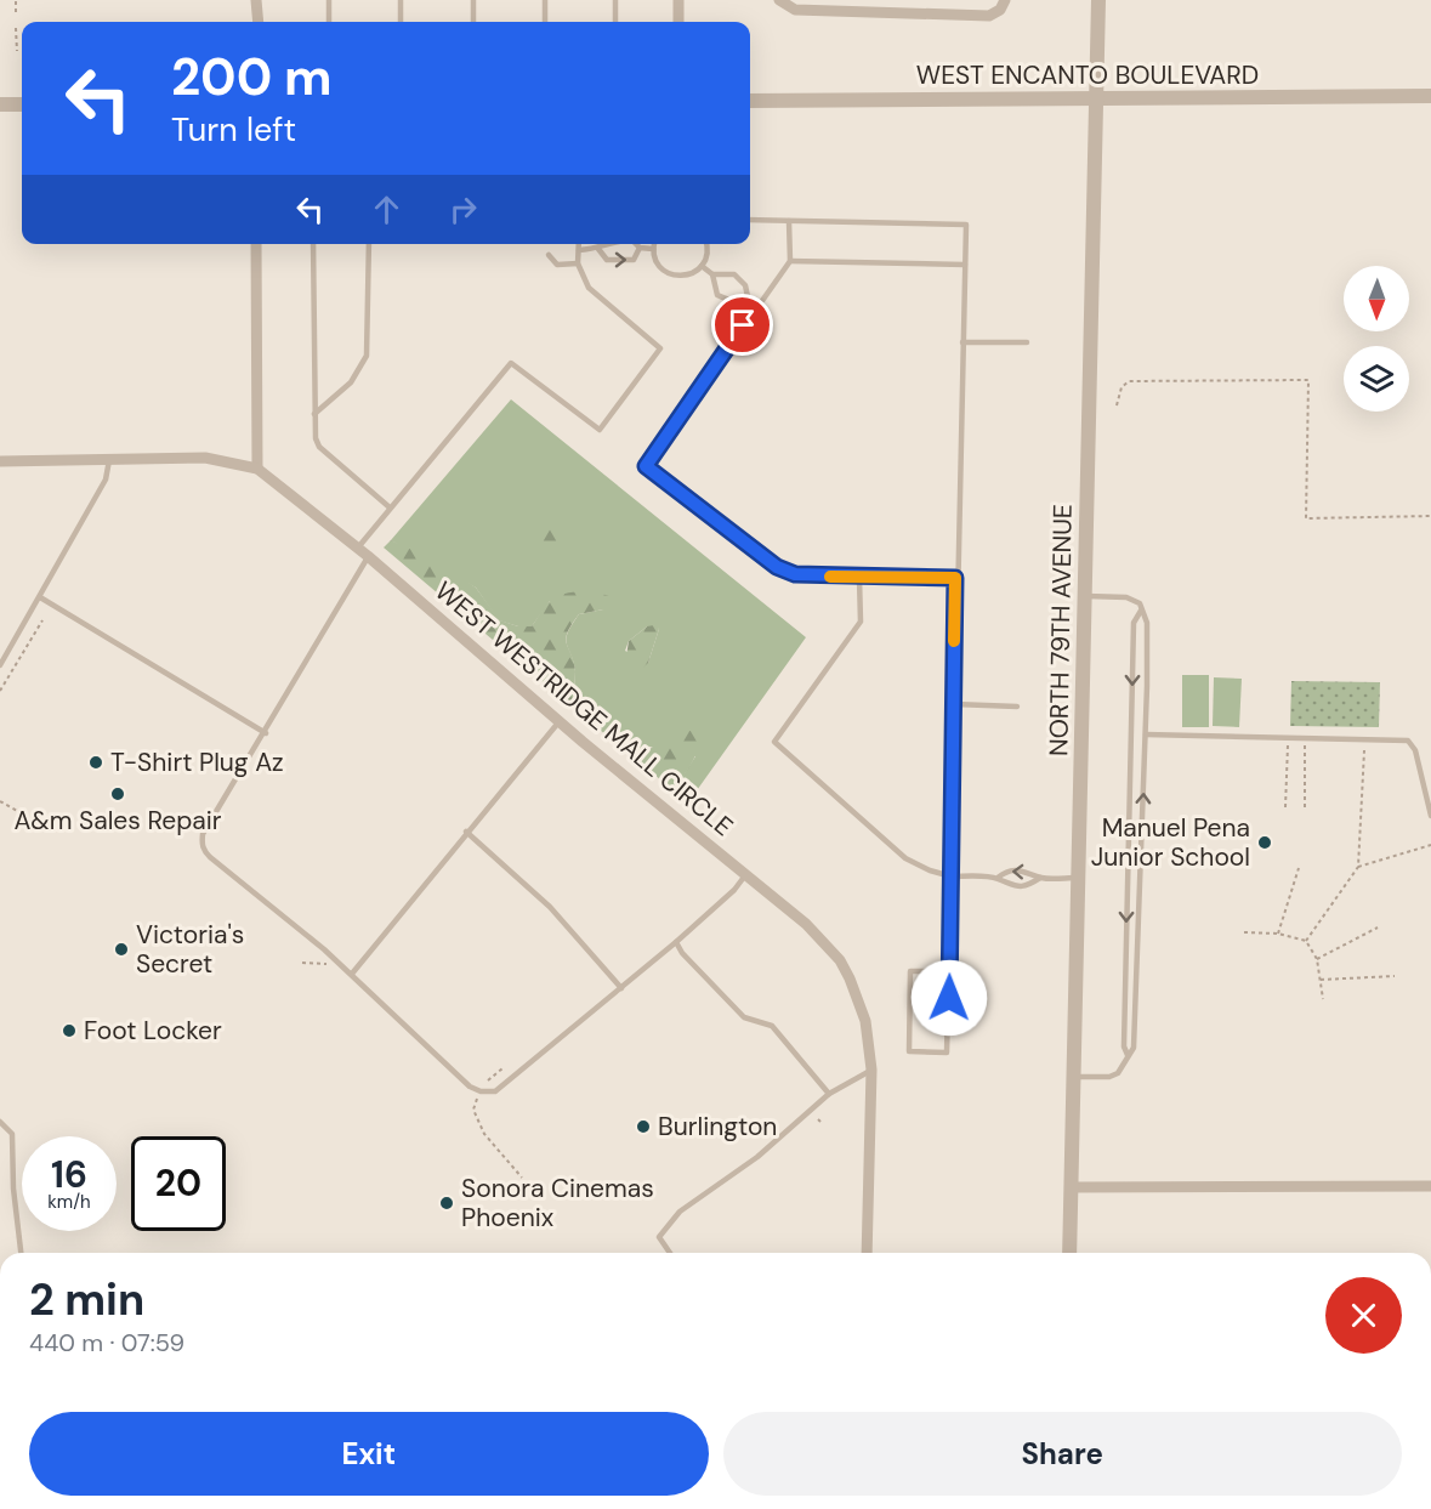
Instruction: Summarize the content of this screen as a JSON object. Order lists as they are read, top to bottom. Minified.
{"streets":{"street":["WEST ENCANTO BOULEVARD","NORTH 79TH AVENUE","WEST WESTRIDGE MALL CIRCLE"]},"crossings":[["WEST ENCANTO BOULEVARD","NORTH 79TH AVENUE"]],"places":["T-Shirt Plug Az","A&m Sales Repair","Manuel Pena Junior School","Victoria's Secret","Foot Locker","Burlington","Sonora Cinemas Phoenix"],"north":"bottom","page":{"turn":["200 m","Turn left"],"speed":"16 km/h","limit":"20","heading":["2 min","440 m · 07:59"],"buttons":["Exit","Share"]}}
